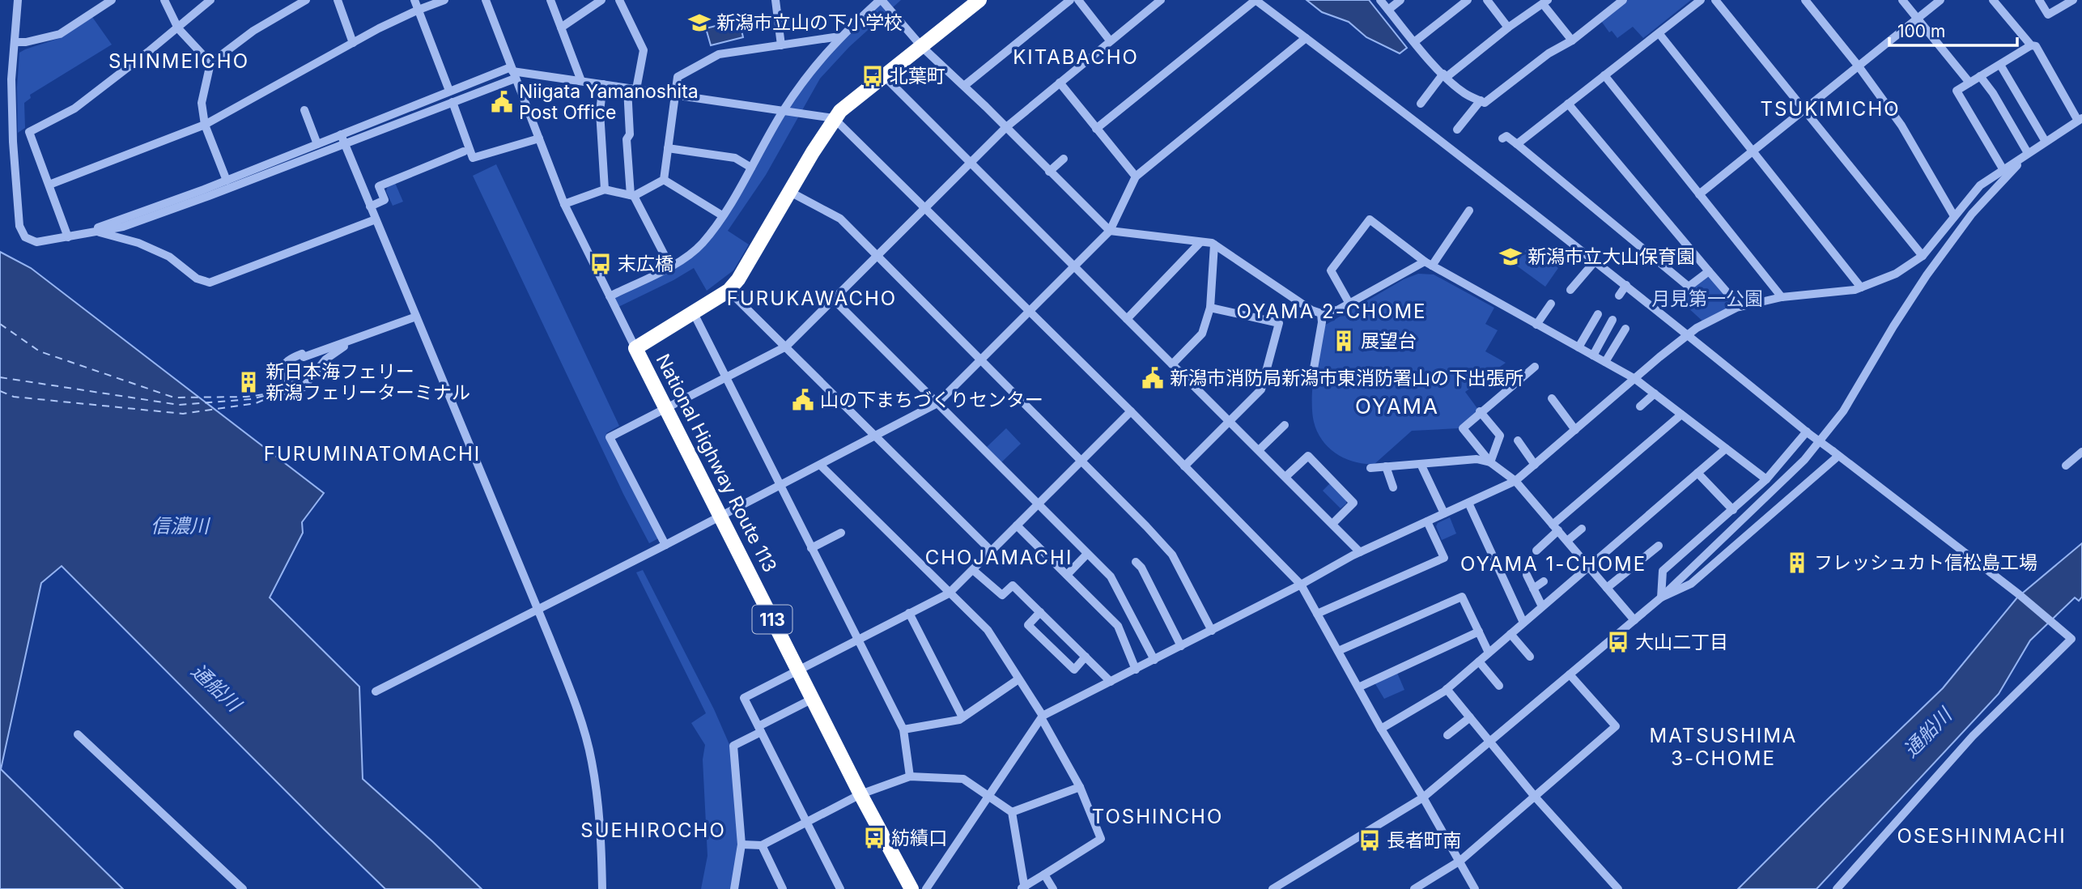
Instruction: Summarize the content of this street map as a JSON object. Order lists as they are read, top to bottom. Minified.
{"streets":{"highway":["National Highway Route 113","113"]},"districts":["KITABACHO","SHINMEICHO","TSUKIMICHO","FURUKAWACHO","OYAMA 2-CHOME","OYAMA","FURUMINATOMACHI","CHOJAMACHI","OYAMA 1-CHOME","MATSUSHIMA 3-CHOME","TOSHINCHO","SUEHIROCHO","OSESHINMACHI"],"water":["信濃川","通船川"],"parks":["月見第一公園"],"places":{"school or university":["新潟市立山の下小学校","新潟市立大山保育園"],"bus stop":["北葉町","末広橋","大山二丁目","紡績口","長者町南"],"public building":["Niigata Yamanoshita Post Office","新潟市消防局新潟市東消防署山の下出張所","山の下まちづくりセンター"],"building":["展望台","新日本海フェリー 新潟フェリーターミナル","フレッシュカト信松島工場"]},"scale_bar":"100 m"}
